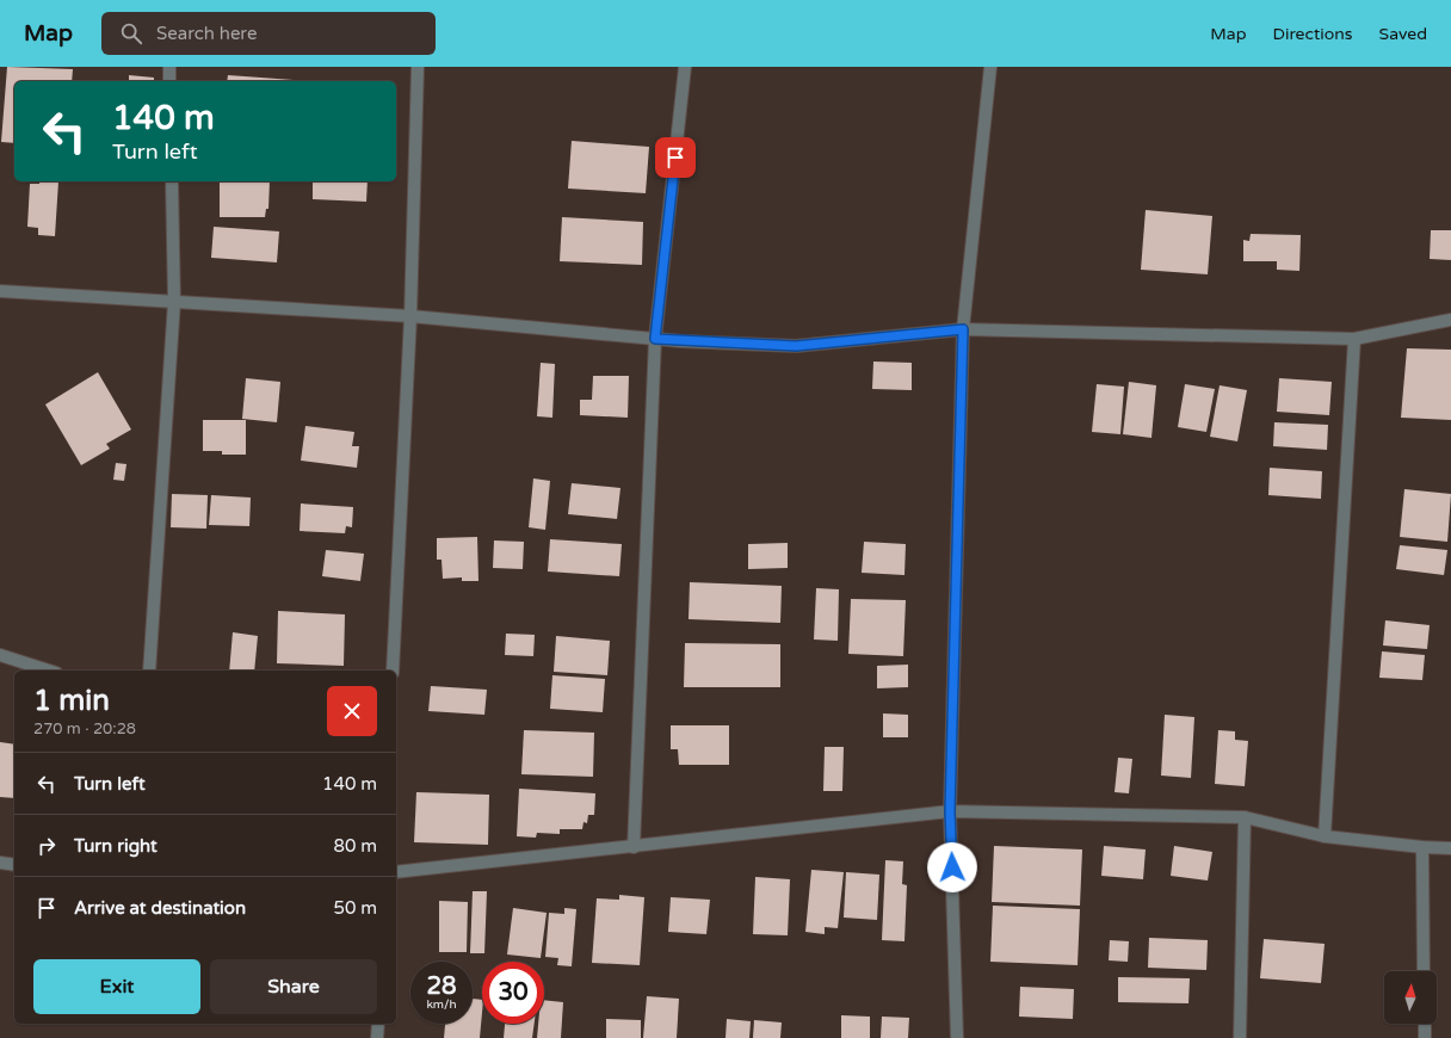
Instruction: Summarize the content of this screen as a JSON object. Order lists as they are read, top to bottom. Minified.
{"north":"top","page":{"header":"Map","search":"Search here","nav":["Map","Directions","Saved"],"turn":["140 m","Turn left"],"heading":["1 min","270 m · 20:28"],"list":[{"name":"Turn left","value":"140 m"},{"name":"Turn right","value":"80 m"},{"name":"Arrive at destination","value":"50 m"}],"buttons":["Exit","Share"],"speed":"28 km/h","limit":"30"}}
